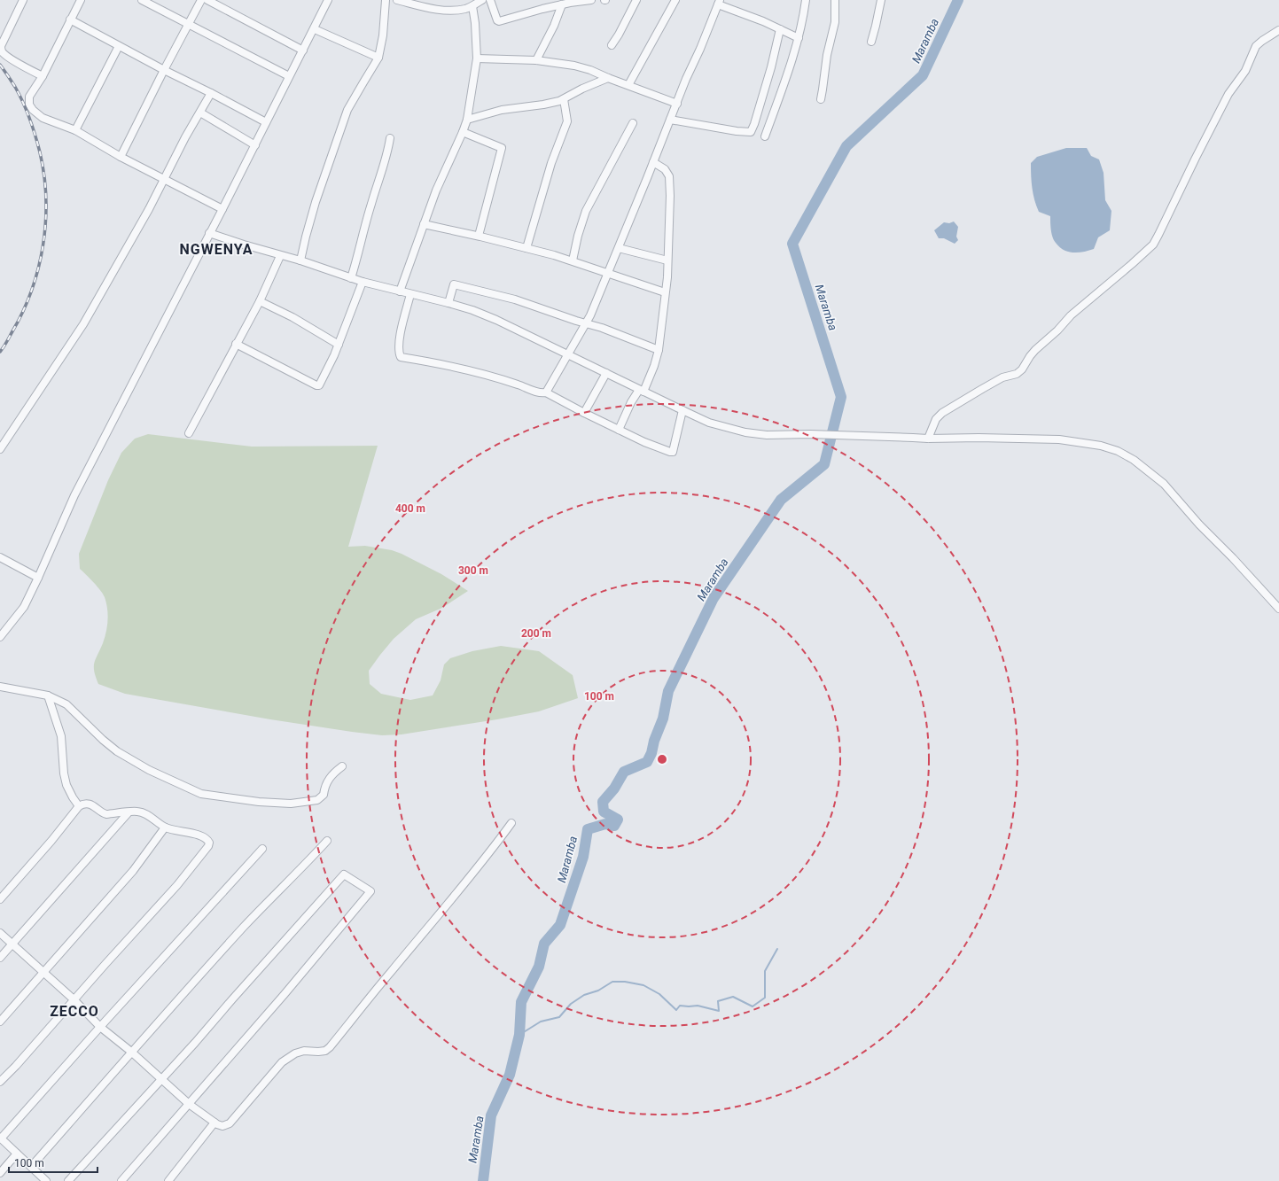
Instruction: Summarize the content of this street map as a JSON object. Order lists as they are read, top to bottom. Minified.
{"districts":["NGWENYA","ZECCO"],"water":["Maramba"],"scale_bar":"100 m","rings":["400 m","300 m","200 m","100 m"]}
